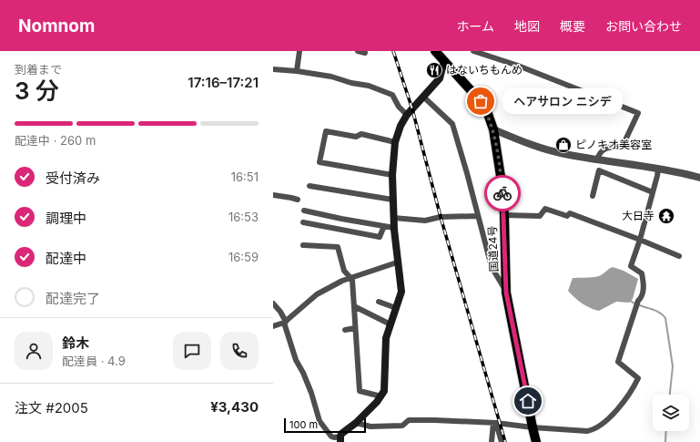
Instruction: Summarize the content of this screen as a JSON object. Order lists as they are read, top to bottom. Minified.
{"streets":{"highway":["国道24号"]},"places":{"restaurant":["はないちもんめ"],"other":["ヘアサロン ニシデ"],"shop":["ピノキオ美容室"],"temple":["大日寺"]},"scale_bar":"100 m","page":{"header":"Nomnom","nav":["ホーム","地図","概要","お問い合わせ"],"heading":["3 分","到着まで","17:16–17:21"],"panel":["鈴木","配達員 · 4.9","注文 #2005","¥3,430"],"bubble":"ヘアサロン ニシデ","bar":"配達中 · 260 m","list":[["受付済み","16:51"],["調理中","16:53"],["配達中","16:59"],"配達完了"],"scale":"100 m"}}
